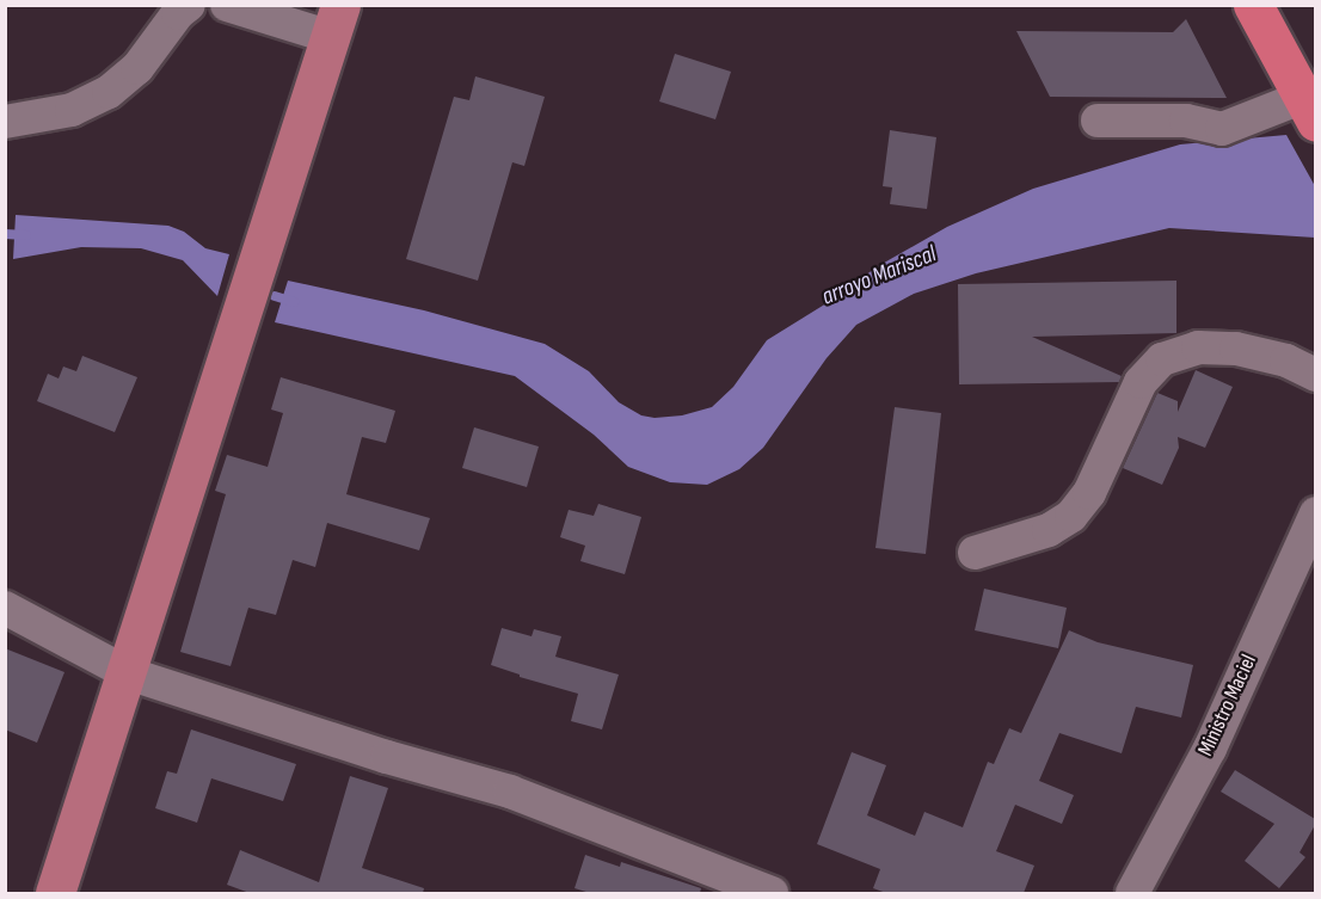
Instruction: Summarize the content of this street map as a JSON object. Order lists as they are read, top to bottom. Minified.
{"streets":{"street":["Ministro Maciel"]},"water":["arroyo Mariscal"]}
